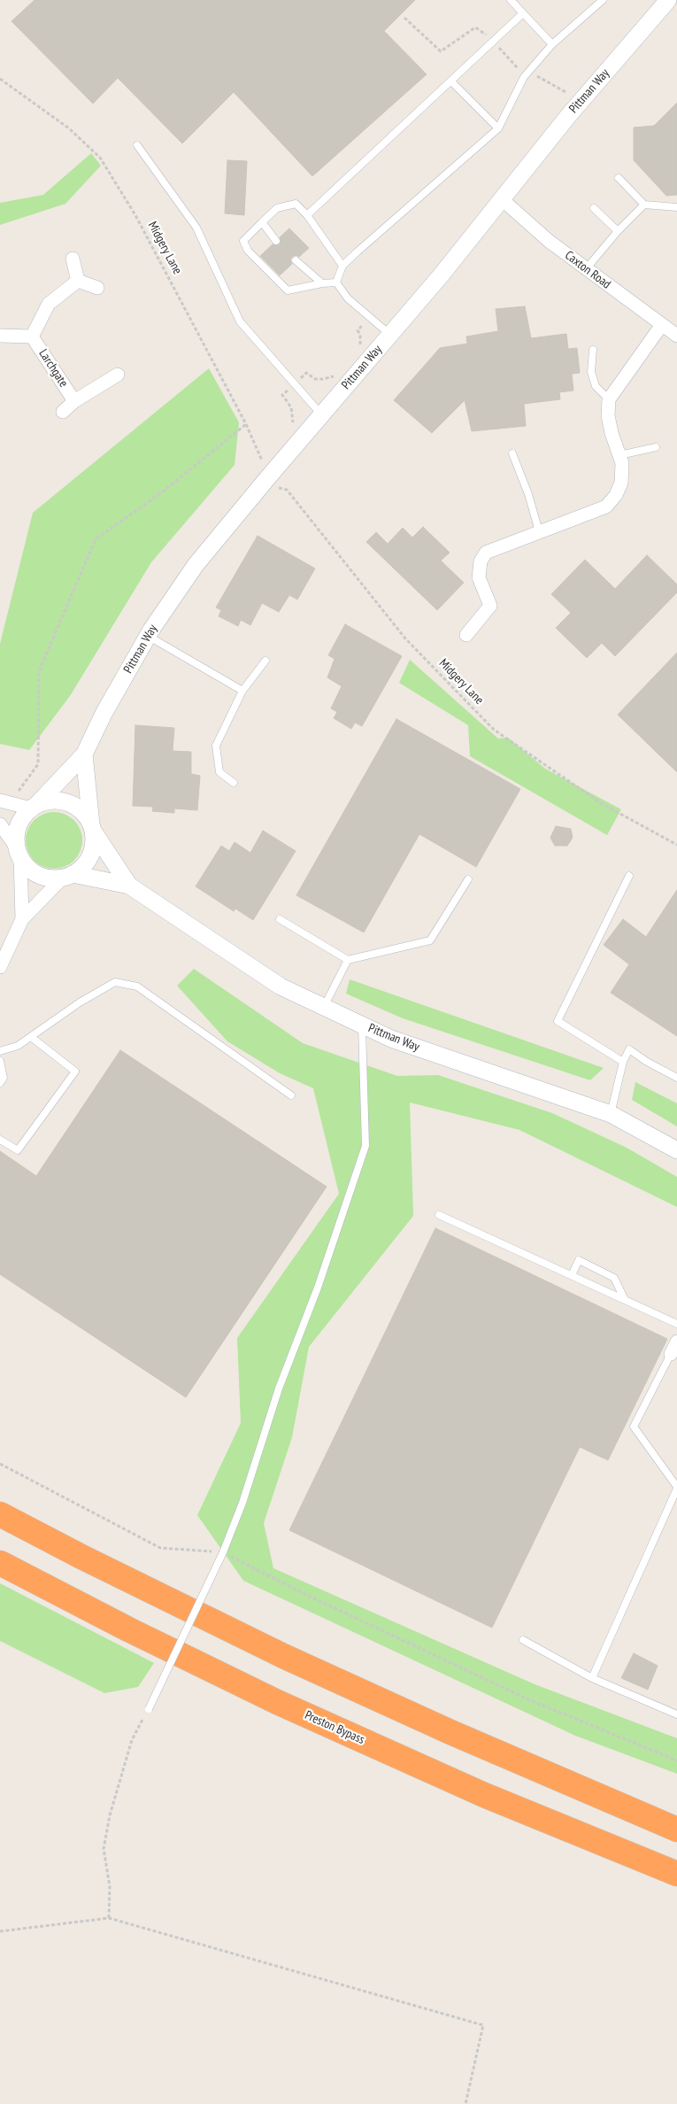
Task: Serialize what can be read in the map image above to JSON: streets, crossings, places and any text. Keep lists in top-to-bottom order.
{
  "streets": {
    "highway": ["Preston Bypass"],
    "street": ["Pittman Way", "Caxton Road", "Larchgate"],
    "path": ["Midgery Lane"]
  },
  "crossings": [
    ["Pittman Way", "Caxton Road"]
  ]
}
